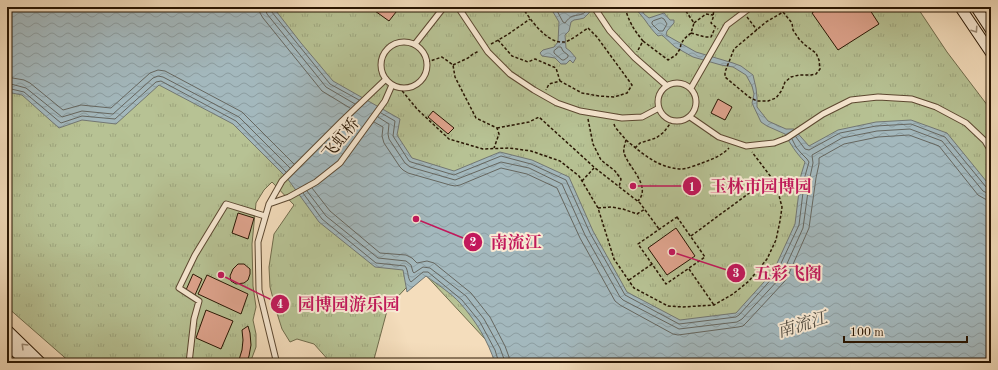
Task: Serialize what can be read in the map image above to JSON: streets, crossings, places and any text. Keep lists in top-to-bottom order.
{
  "streets": {
    "street": ["飞虹桥"]
  },
  "water": ["南流江"],
  "places": [
    "玉林市园博园",
    "南流江",
    "五彩飞阁",
    "园博园游乐园"
  ],
  "scale_bar": "100 m"
}
